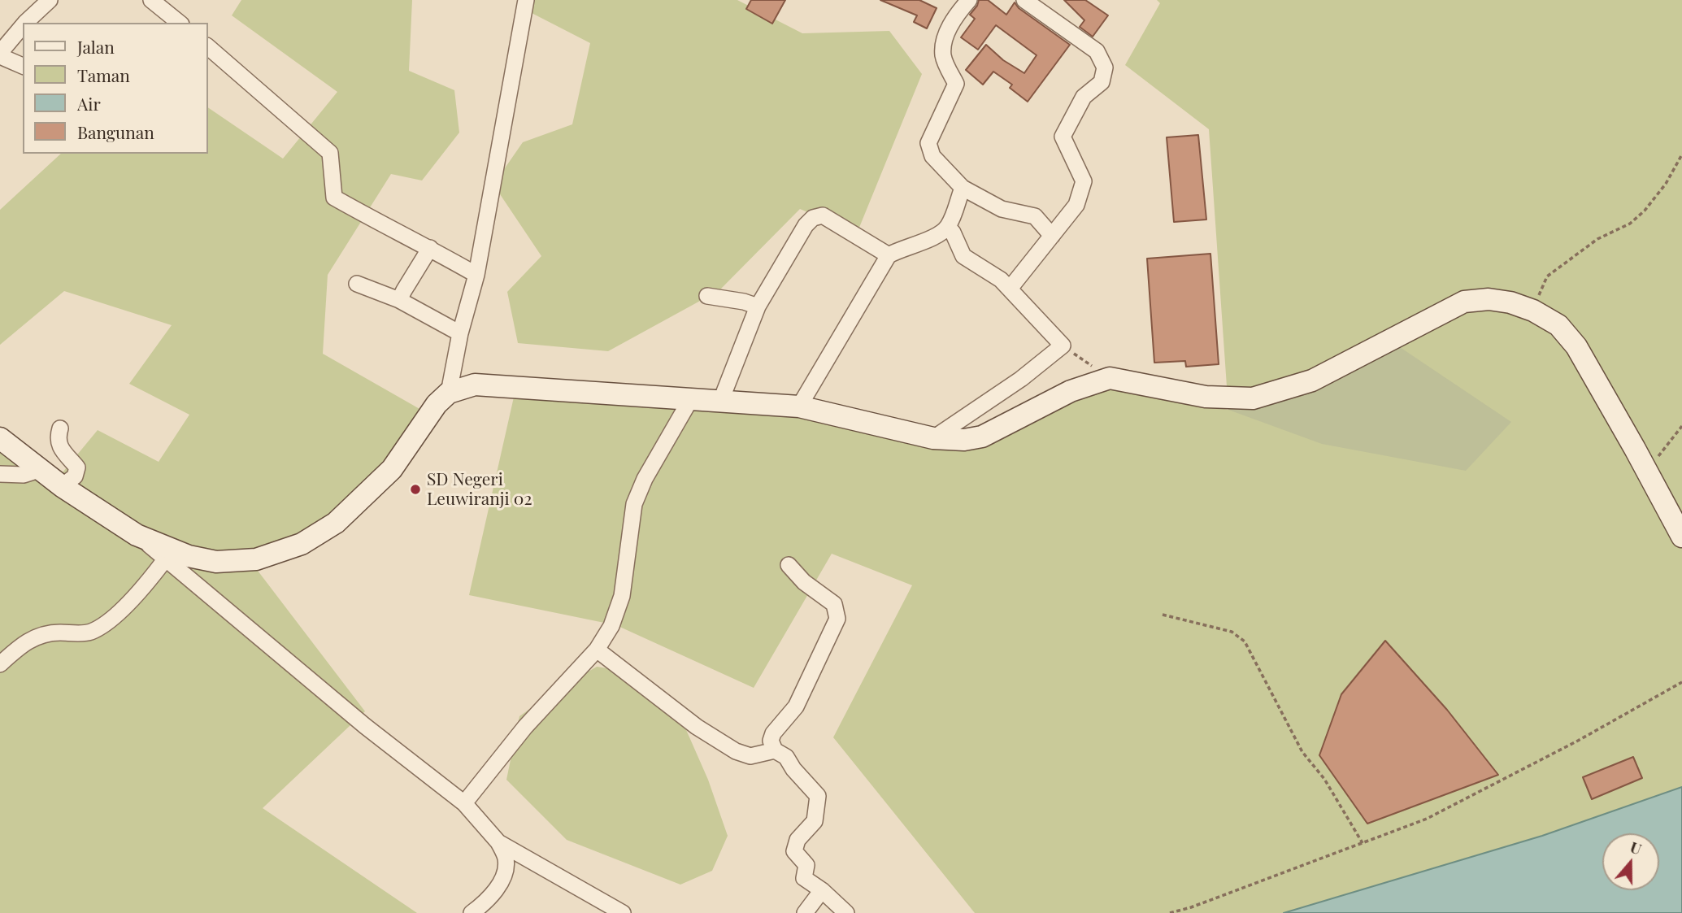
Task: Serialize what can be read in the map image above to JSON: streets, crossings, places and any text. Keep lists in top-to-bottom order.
{
  "places": ["SD Negeri Leuwiranji 02"],
  "legend": [
    "Jalan",
    "Taman",
    "Air",
    "Bangunan"
  ],
  "north": "top"
}
